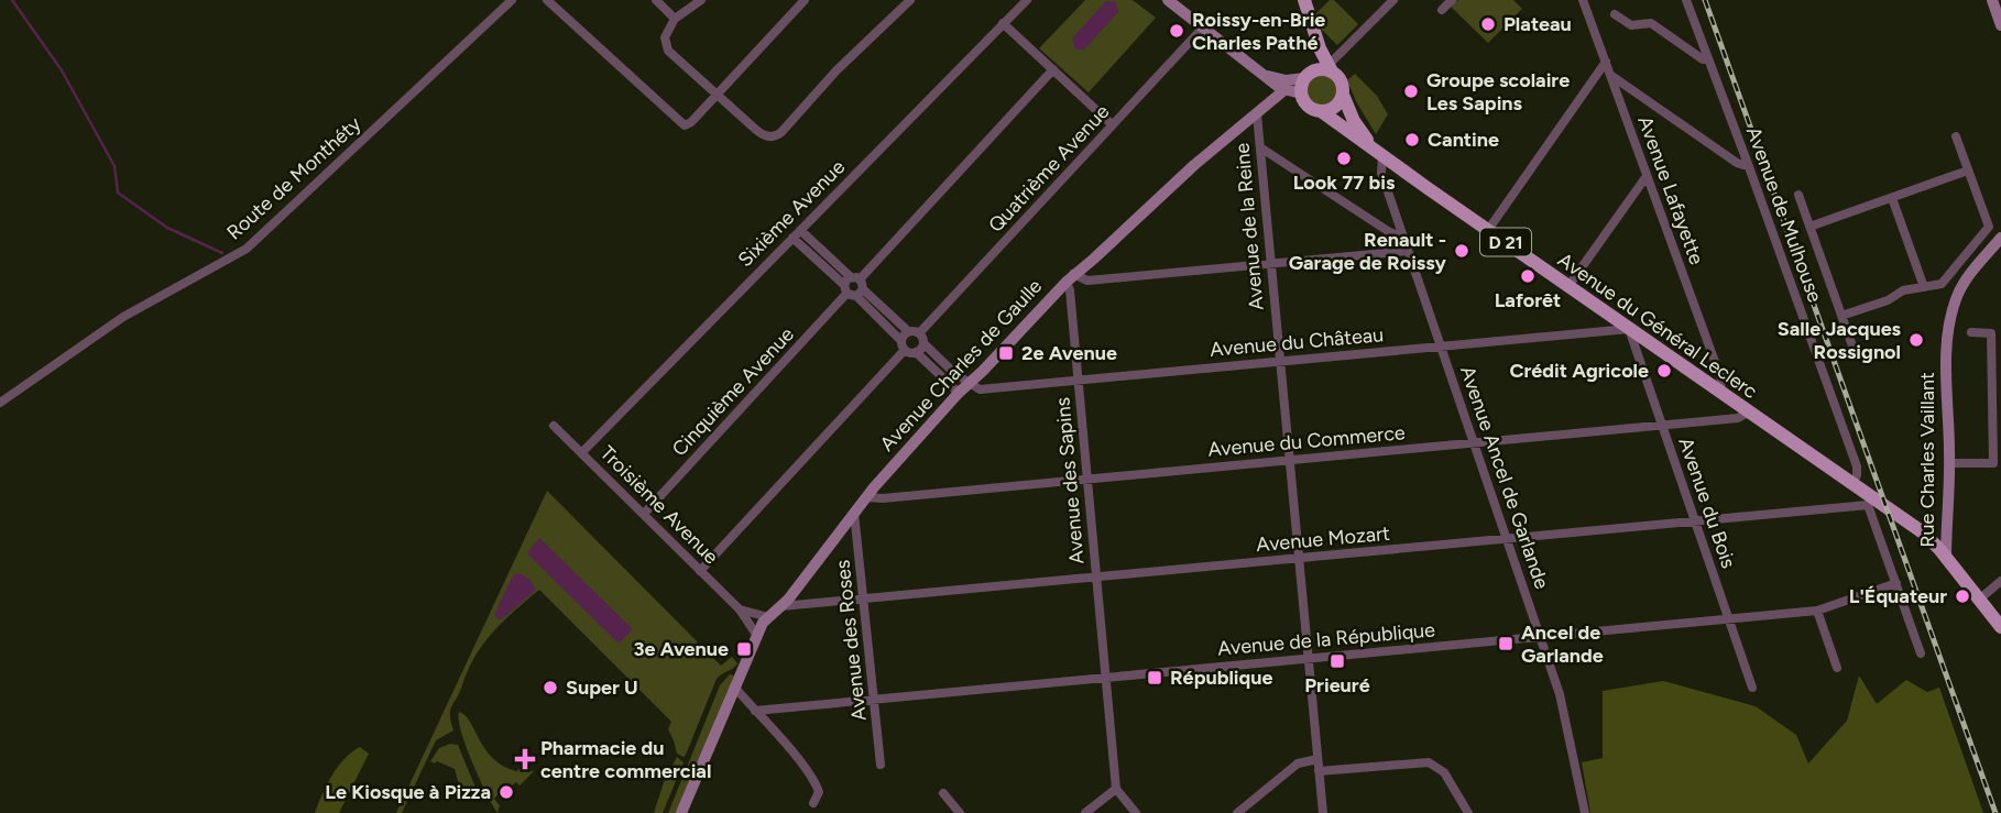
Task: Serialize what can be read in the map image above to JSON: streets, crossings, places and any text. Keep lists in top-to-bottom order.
{
  "streets": {
    "main road": [
      "D 21",
      "Avenue du Général Leclerc",
      "Avenue Charles de Gaulle",
      "Rue Charles Vaillant"
    ],
    "street": [
      "Quatrième Avenue",
      "Route de Monthéty",
      "Avenue Lafayette",
      "Sixième Avenue",
      "Avenue de Mulhouse",
      "Avenue de la Reine",
      "Avenue du Château",
      "Cinquième Avenue",
      "Avenue du Commerce",
      "Avenue Ancel de Garlande",
      "Avenue des Sapins",
      "Avenue du Bois",
      "Troisième Avenue",
      "Avenue Mozart",
      "Avenue de la République",
      "Avenue des Roses"
    ]
  },
  "crossings": [
    ["Avenue Lafayette", "Avenue du Général Leclerc"],
    ["Sixième Avenue", "Troisième Avenue"],
    ["Avenue de Mulhouse", "Avenue du Général Leclerc"],
    ["Avenue de la Reine", "Avenue du Château"],
    ["Avenue de la Reine", "Avenue Charles de Gaulle"],
    ["Avenue de la Reine", "Avenue du Commerce"],
    ["Avenue de la Reine", "Avenue Mozart"],
    ["Avenue de la Reine", "Avenue de la République"],
    ["D 21", "Avenue du Général Leclerc"],
    ["D 21", "Rue Charles Vaillant"],
    ["D 21", "Avenue Mozart"],
    ["Avenue du Général Leclerc", "Avenue du Château"],
    ["Avenue du Général Leclerc", "Avenue du Commerce"],
    ["Avenue du Général Leclerc", "Avenue Ancel de Garlande"],
    ["Avenue du Général Leclerc", "Avenue du Bois"],
    ["Avenue du Général Leclerc", "Avenue Mozart"],
    ["Avenue du Château", "Avenue Charles de Gaulle"],
    ["Avenue du Château", "Avenue Ancel de Garlande"],
    ["Avenue du Château", "Avenue des Sapins"],
    ["Avenue du Château", "Avenue du Bois"],
    ["Avenue Charles de Gaulle", "Avenue du Commerce"],
    ["Avenue Charles de Gaulle", "Avenue des Sapins"],
    ["Avenue Charles de Gaulle", "Troisième Avenue"],
    ["Avenue Charles de Gaulle", "Avenue Mozart"],
    ["Avenue Charles de Gaulle", "Avenue des Roses"],
    ["Cinquième Avenue", "Troisième Avenue"],
    ["Avenue du Commerce", "Avenue Ancel de Garlande"],
    ["Avenue du Commerce", "Avenue des Sapins"],
    ["Avenue du Commerce", "Avenue du Bois"],
    ["Avenue Ancel de Garlande", "Avenue Mozart"],
    ["Avenue Ancel de Garlande", "Avenue de la République"],
    ["Avenue des Sapins", "Avenue Mozart"],
    ["Avenue des Sapins", "Avenue de la République"],
    ["Avenue du Bois", "Avenue Mozart"],
    ["Avenue du Bois", "Avenue de la République"],
    ["Avenue Mozart", "Avenue des Roses"],
    ["Avenue de la République", "Avenue des Roses"]
  ],
  "places": {
    "other": [
      "Plateau",
      "Roissy-en-Brie Charles Pathé",
      "Groupe scolaire Les Sapins",
      "Cantine",
      "Look 77 bis",
      "Renault - Garage de Roissy",
      "Laforêt",
      "Salle Jacques Rossignol",
      "Crédit Agricole",
      "L'Équateur",
      "Super U",
      "Le Kiosque à Pizza"
    ],
    "transit": [
      "2e Avenue",
      "Ancel de Garlande",
      "3e Avenue",
      "Prieuré",
      "République"
    ],
    "health": ["Pharmacie du centre commercial"]
  }
}
